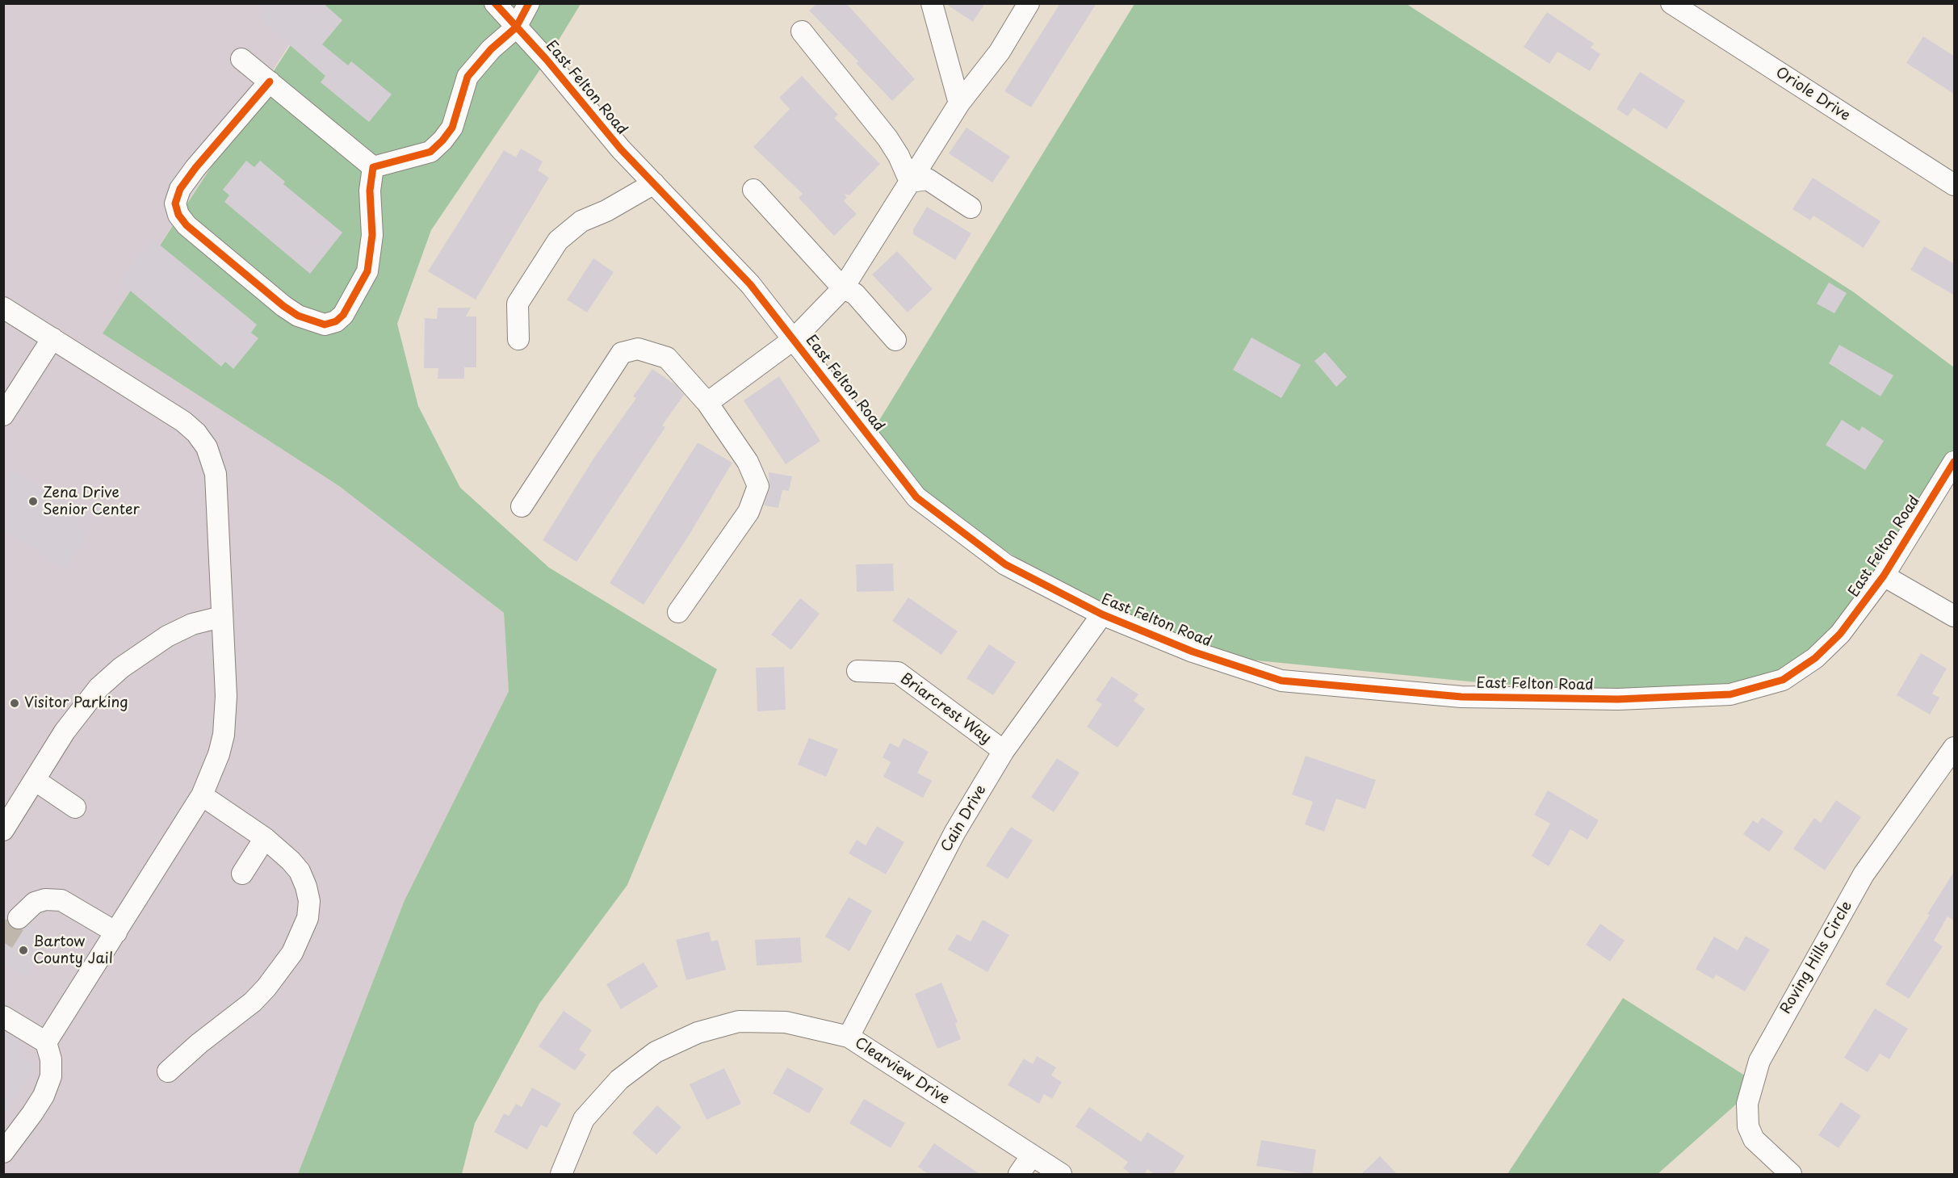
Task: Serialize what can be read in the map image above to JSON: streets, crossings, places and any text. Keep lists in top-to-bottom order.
{
  "streets": {
    "street": [
      "East Felton Road",
      "Oriole Drive",
      "Briarcrest Way",
      "Cain Drive",
      "Roving Hills Circle",
      "Clearview Drive"
    ]
  },
  "crossings": [
    ["East Felton Road", "Cain Drive"],
    ["Briarcrest Way", "Cain Drive"],
    ["Cain Drive", "Clearview Drive"]
  ],
  "places": ["Zena Drive Senior Center", "Visitor Parking", "Bartow County Jail"]
}
